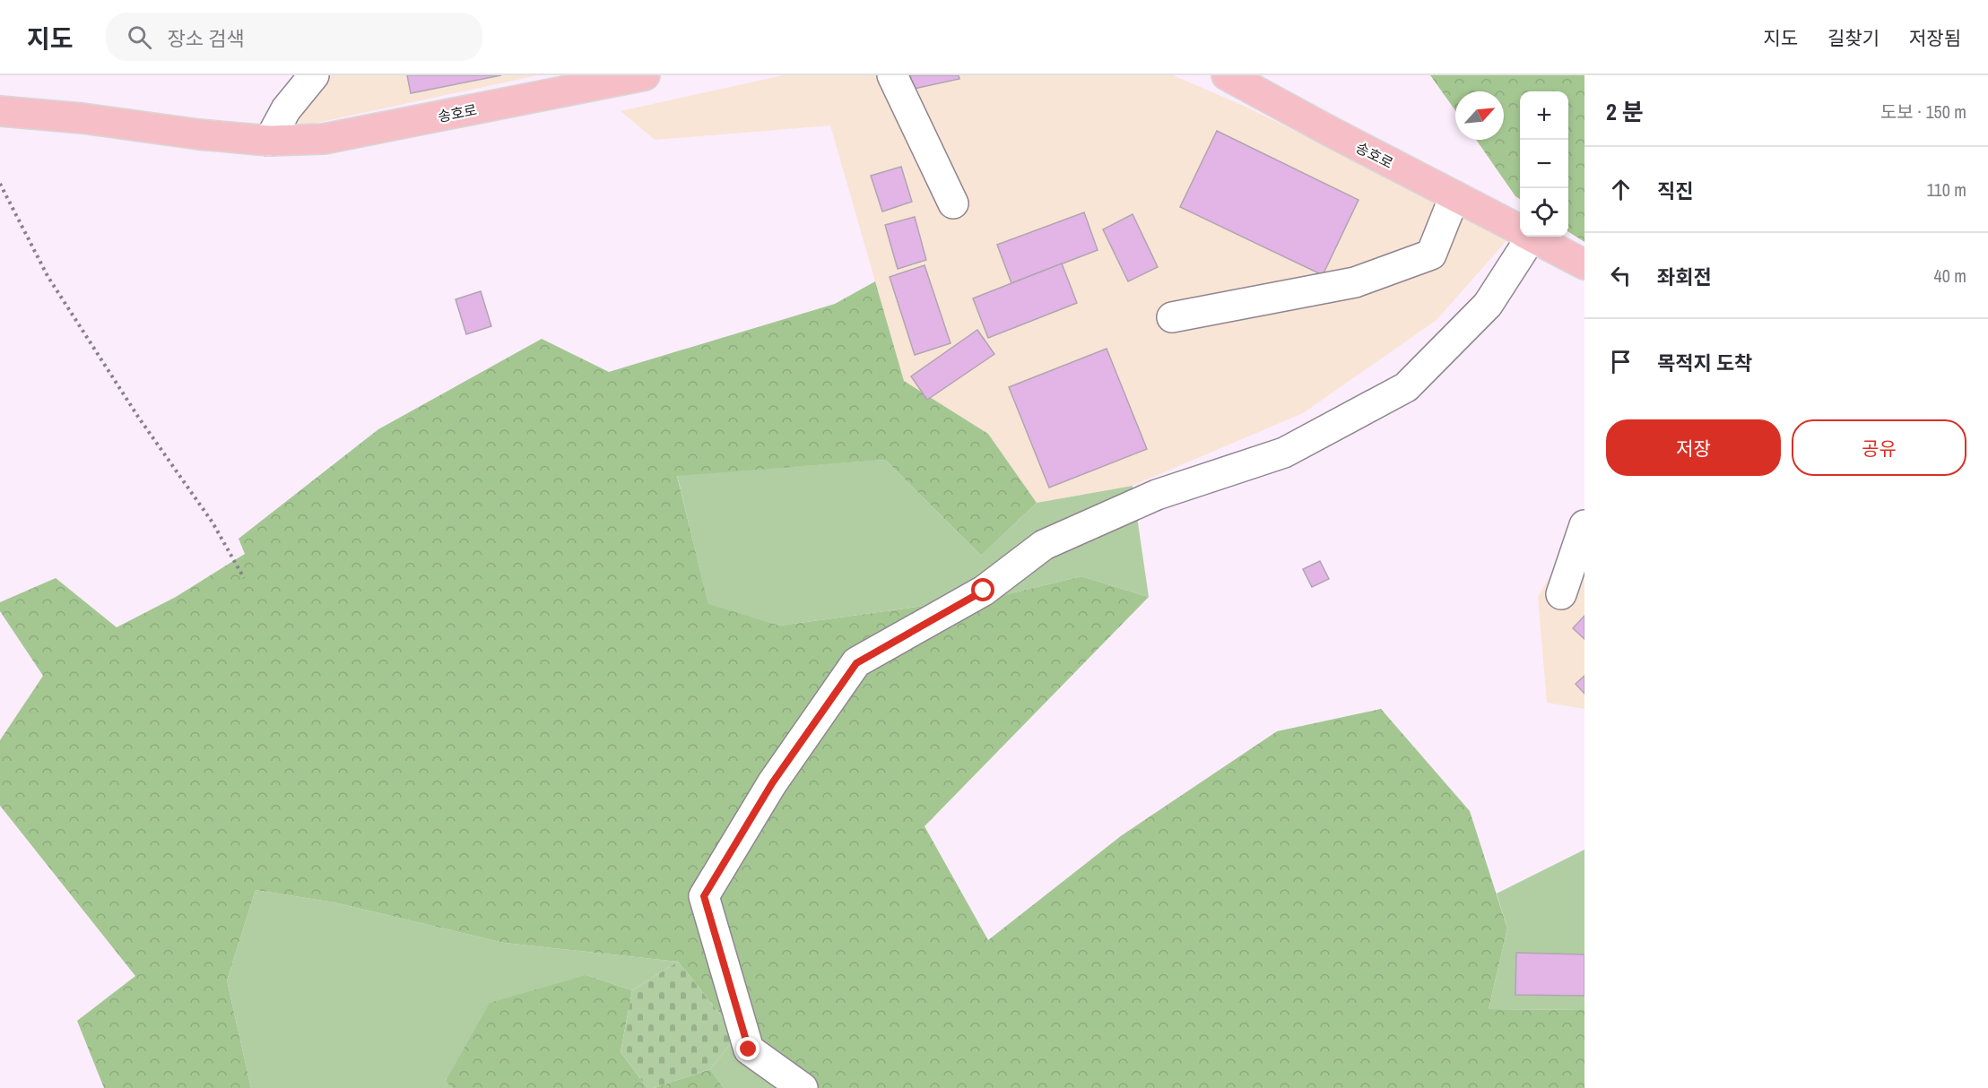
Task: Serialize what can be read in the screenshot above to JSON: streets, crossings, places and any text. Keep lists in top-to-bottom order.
{
  "streets": {
    "main road": ["송호로"]
  },
  "north": "top right",
  "page": {
    "header": "지도",
    "search": "장소 검색",
    "nav": ["지도", "길찾기", "저장됨"],
    "heading": ["2 분", "도보 · 150 m"],
    "map_buttons": ["+", "−"],
    "list": [
      ["직진", "110 m"],
      ["좌회전", "40 m"],
      "목적지 도착"
    ],
    "buttons": ["저장", "공유"]
  }
}
